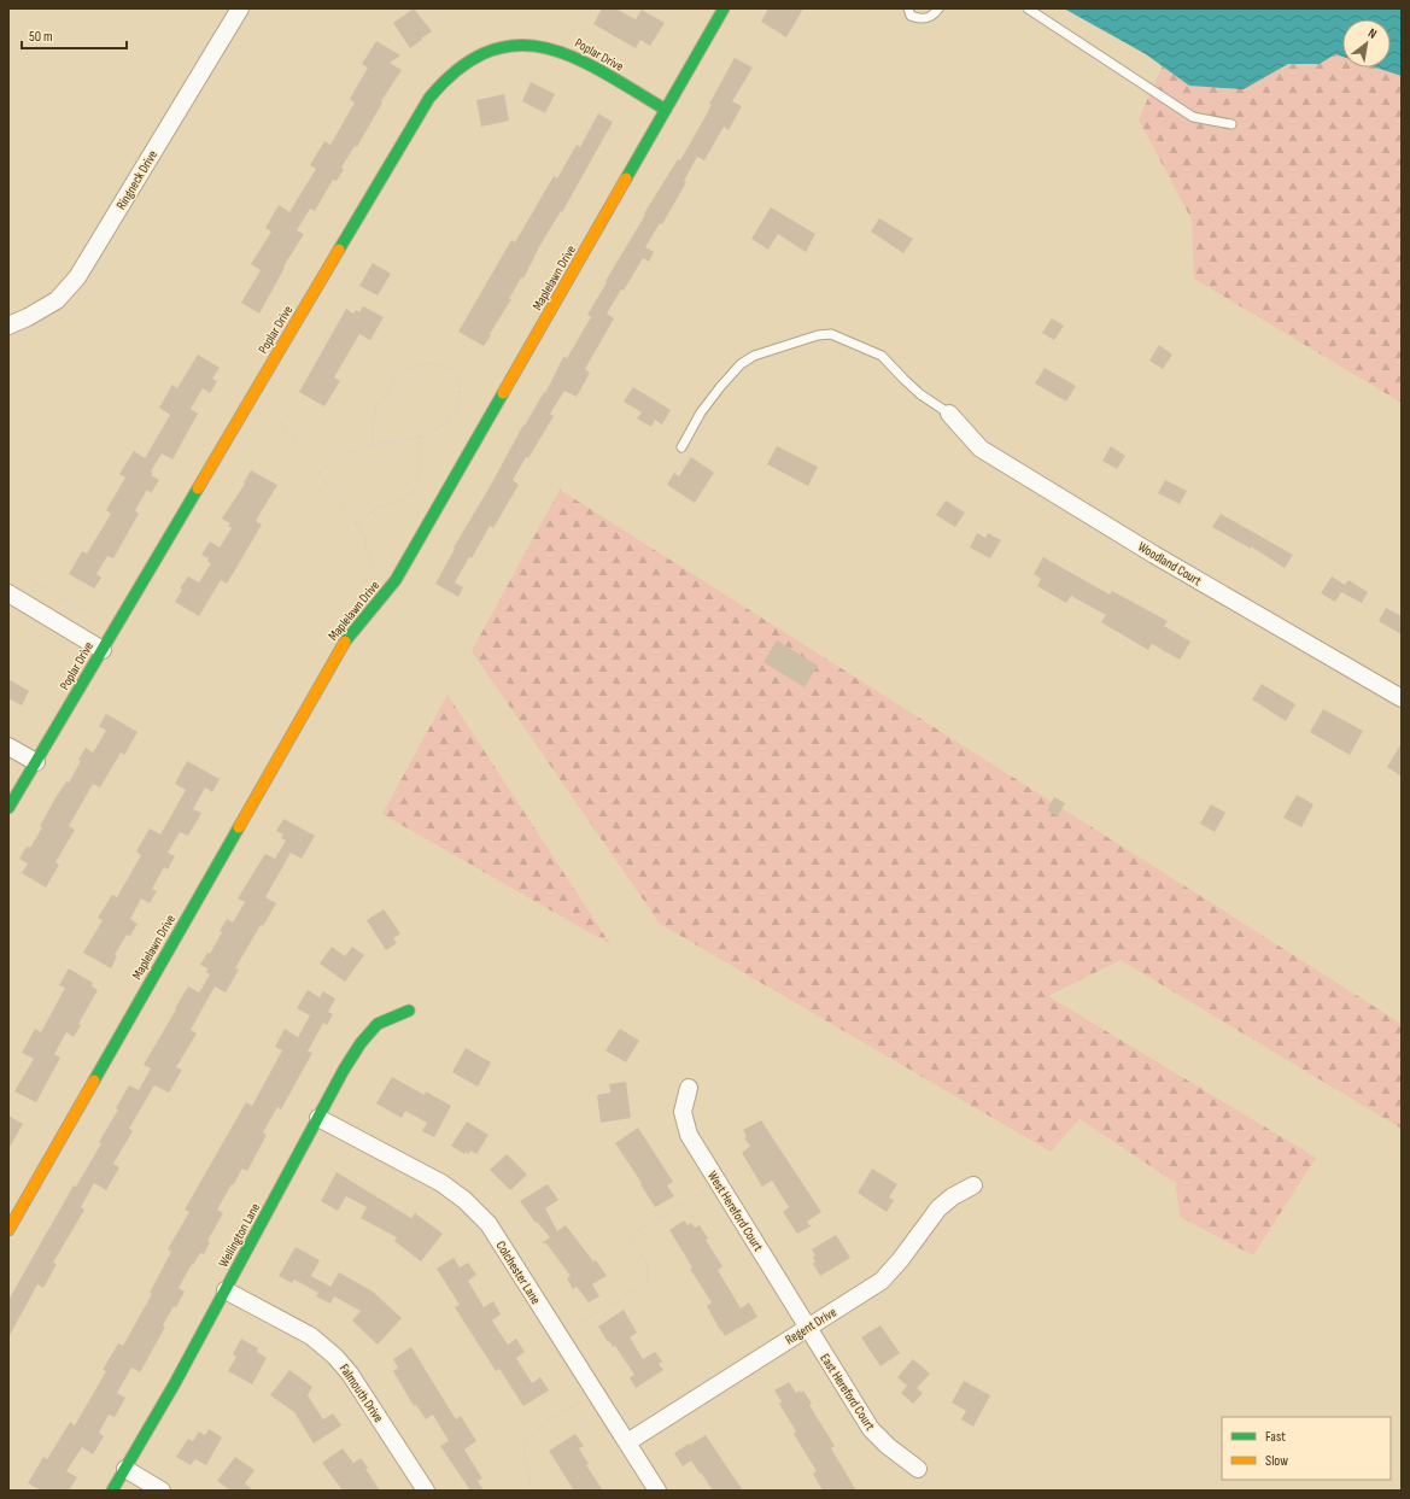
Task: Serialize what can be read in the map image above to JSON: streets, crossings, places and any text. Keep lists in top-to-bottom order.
{
  "streets": {
    "street": [
      "Poplar Drive",
      "Ringneck Drive",
      "Maplelawn Drive",
      "Woodland Court",
      "West Hereford Court",
      "Wellington Lane",
      "Colchester Lane",
      "Regent Drive",
      "East Hereford Court",
      "Falmouth Drive"
    ]
  },
  "crossings": [
    ["Poplar Drive", "Maplelawn Drive"],
    ["West Hereford Court", "Regent Drive"],
    ["West Hereford Court", "East Hereford Court"],
    ["Wellington Lane", "Colchester Lane"],
    ["Wellington Lane", "Falmouth Drive"],
    ["Colchester Lane", "Regent Drive"],
    ["Regent Drive", "East Hereford Court"]
  ],
  "legend": ["Fast", "Slow"],
  "scale_bar": "50 m",
  "north": "top right"
}
